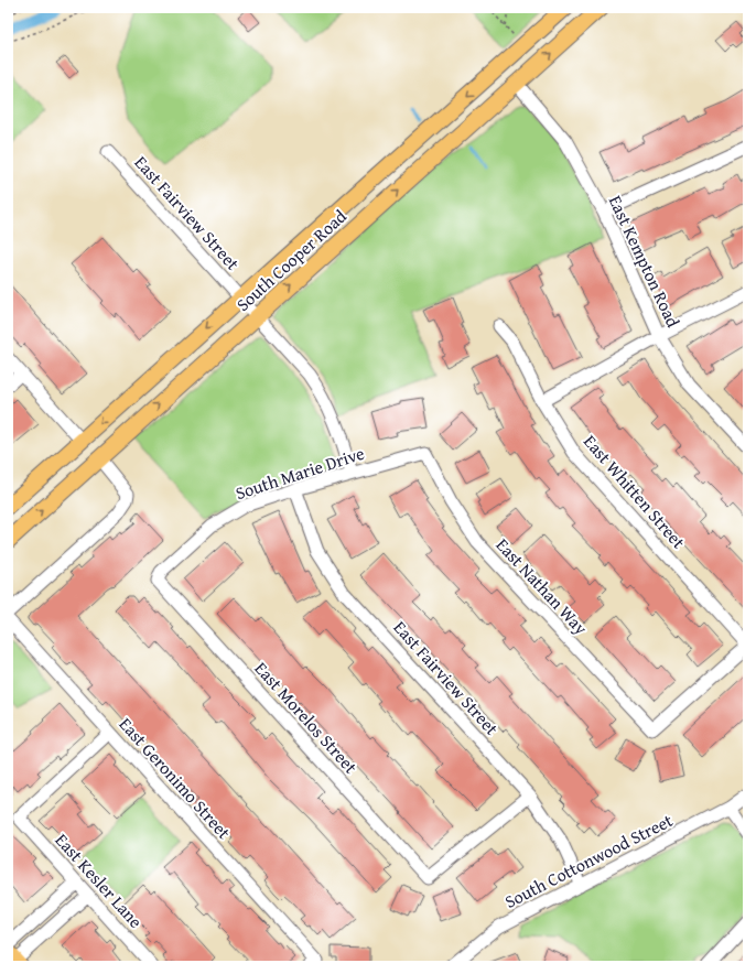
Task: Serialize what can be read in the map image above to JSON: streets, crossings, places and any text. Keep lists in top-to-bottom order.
{
  "streets": {
    "main road": ["South Cooper Road"],
    "street": [
      "East Fairview Street",
      "East Kempton Road",
      "South Marie Drive",
      "East Whitten Street",
      "East Nathan Way",
      "East Morelos Street",
      "East Geronimo Street",
      "South Cottonwood Street",
      "East Kesler Lane"
    ]
  },
  "crossings": [
    ["East Fairview Street", "South Cooper Road"],
    ["East Fairview Street", "South Marie Drive"],
    ["East Fairview Street", "East Morelos Street"],
    ["East Fairview Street", "South Cottonwood Street"],
    ["South Cooper Road", "East Kempton Road"],
    ["South Marie Drive", "East Nathan Way"],
    ["South Marie Drive", "East Morelos Street"],
    ["East Whitten Street", "East Nathan Way"],
    ["East Geronimo Street", "East Kesler Lane"]
  ]
}
